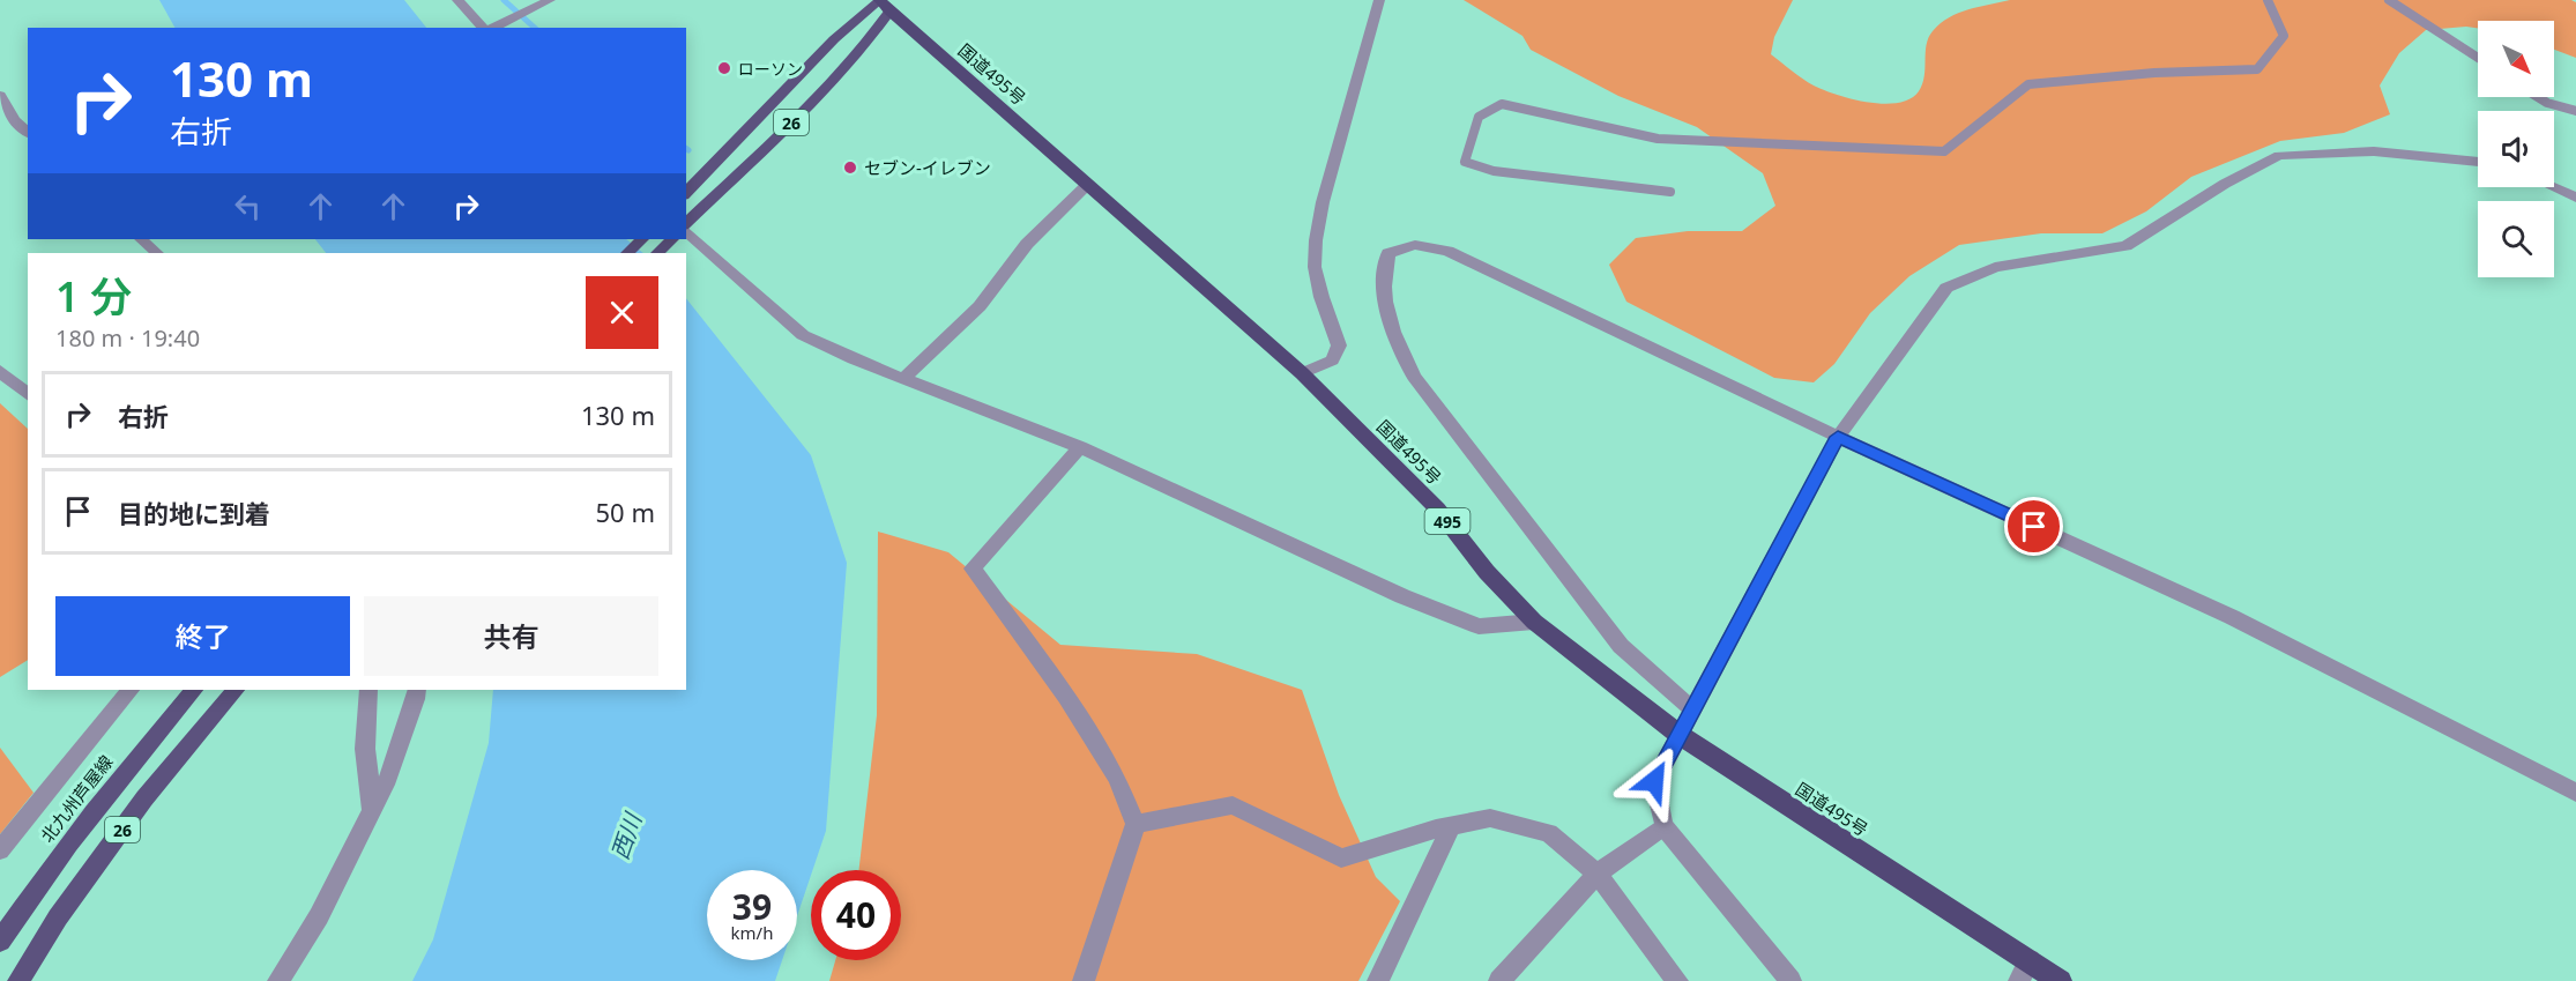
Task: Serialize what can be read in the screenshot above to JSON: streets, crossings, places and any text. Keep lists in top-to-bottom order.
{
  "streets": {
    "highway": ["国道495号", "495"],
    "main road": ["26", "北九州芦屋線"]
  },
  "crossings": [
    ["国道495号", "26"]
  ],
  "water": ["西川"],
  "places": ["ローソン", "セブン-イレブン"],
  "north": "bottom right",
  "page": {
    "turn": ["130 m", "右折"],
    "heading": ["1 分", "180 m · 19:40"],
    "list": [
      {
        "name": "右折",
        "value": "130 m"
      },
      {
        "name": "目的地に到着",
        "value": "50 m"
      }
    ],
    "buttons": ["終了", "共有"],
    "speed": "39 km/h",
    "limit": "40"
  }
}
